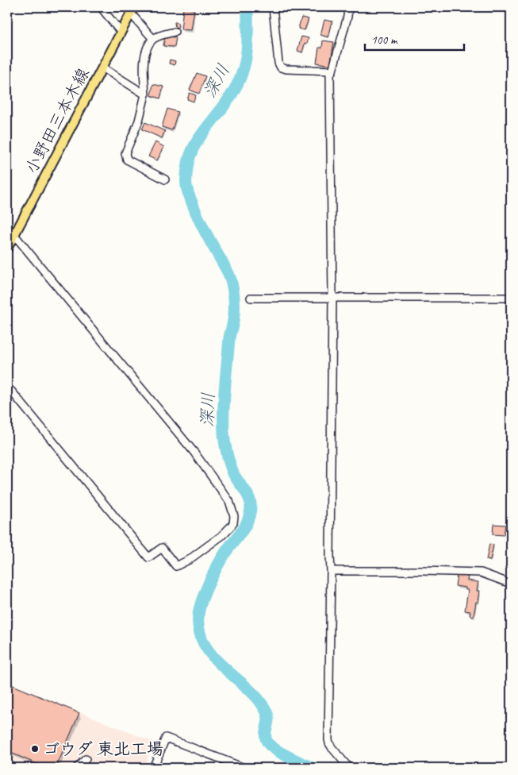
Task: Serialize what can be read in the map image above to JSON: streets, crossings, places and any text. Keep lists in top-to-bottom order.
{
  "streets": {
    "main road": ["小野田三本木線"]
  },
  "water": ["深川"],
  "places": ["ゴウダ 東北工場"],
  "scale_bar": "100 m"
}
